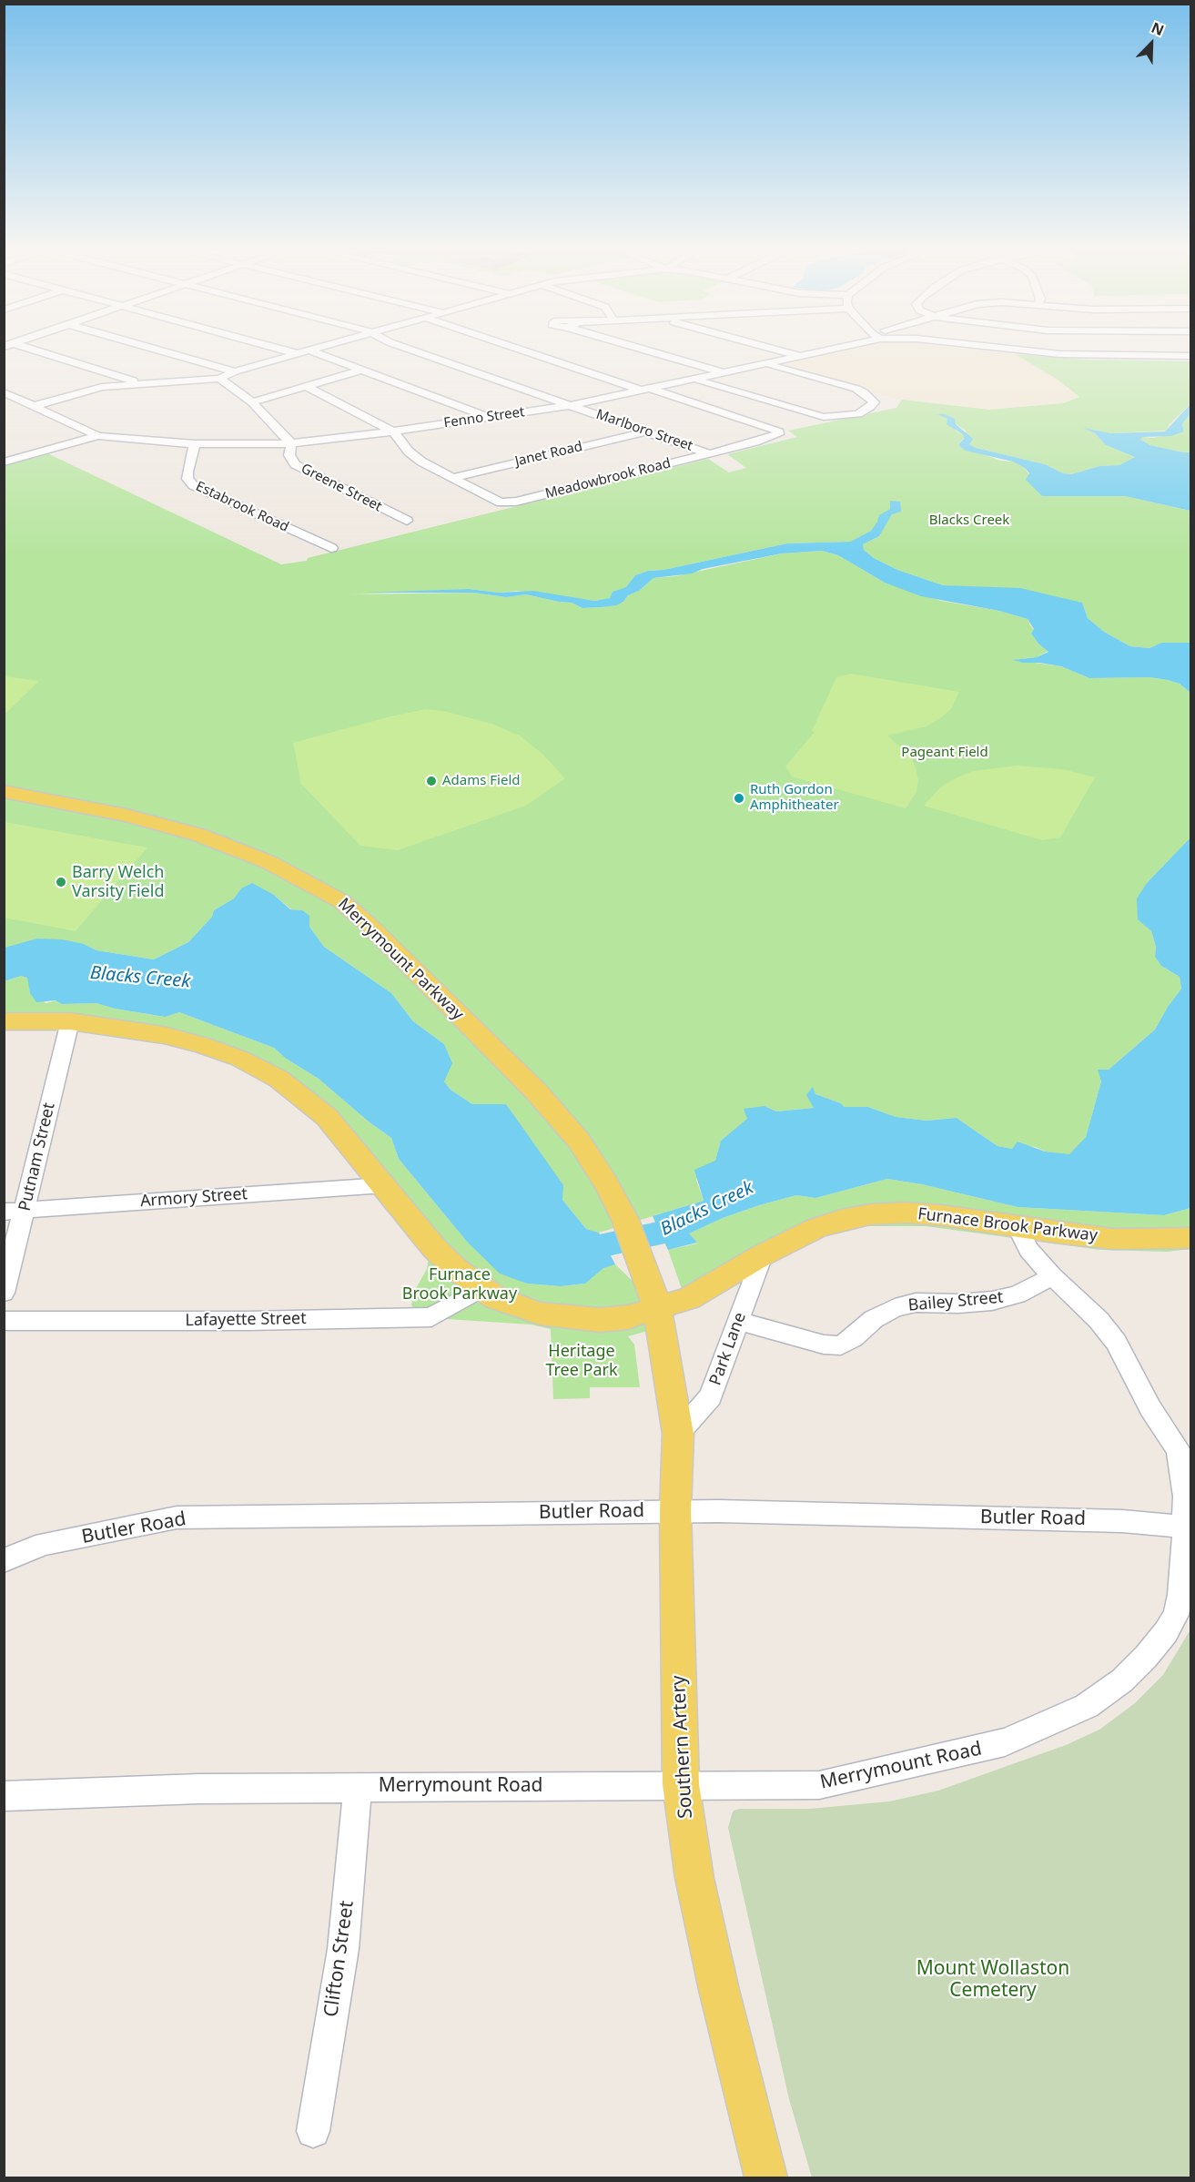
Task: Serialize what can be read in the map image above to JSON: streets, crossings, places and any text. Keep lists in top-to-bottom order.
{
  "streets": {
    "main road": ["Merrymount Parkway", "Furnace Brook Parkway", "Southern Artery"],
    "street": [
      "Fenno Street",
      "Marlboro Street",
      "Janet Road",
      "Meadowbrook Road",
      "Greene Street",
      "Estabrook Road",
      "Putnam Street",
      "Armory Street",
      "Bailey Street",
      "Lafayette Street",
      "Park Lane",
      "Butler Road",
      "Merrymount Road",
      "Clifton Street"
    ]
  },
  "crossings": [
    ["Fenno Street", "Marlboro Street"],
    ["Fenno Street", "Meadowbrook Road"],
    ["Fenno Street", "Greene Street"],
    ["Fenno Street", "Estabrook Road"],
    ["Marlboro Street", "Janet Road"],
    ["Marlboro Street", "Meadowbrook Road"],
    ["Janet Road", "Meadowbrook Road"],
    ["Merrymount Parkway", "Furnace Brook Parkway"],
    ["Merrymount Parkway", "Southern Artery"],
    ["Putnam Street", "Armory Street"],
    ["Putnam Street", "Furnace Brook Parkway"],
    ["Armory Street", "Furnace Brook Parkway"],
    ["Furnace Brook Parkway", "Lafayette Street"],
    ["Furnace Brook Parkway", "Park Lane"],
    ["Furnace Brook Parkway", "Southern Artery"],
    ["Furnace Brook Parkway", "Merrymount Road"],
    ["Bailey Street", "Park Lane"],
    ["Bailey Street", "Merrymount Road"],
    ["Park Lane", "Southern Artery"],
    ["Butler Road", "Southern Artery"],
    ["Butler Road", "Merrymount Road"],
    ["Southern Artery", "Merrymount Road"],
    ["Merrymount Road", "Clifton Street"]
  ],
  "water": ["Blacks Creek"],
  "parks": [
    "Blacks Creek",
    "Pageant Field",
    "Furnace Brook Parkway",
    "Heritage Tree Park",
    "Mount Wollaston Cemetery"
  ],
  "places": ["Adams Field", "Ruth Gordon Amphitheater", "Barry Welch Varsity Field"],
  "north": "top right"
}
